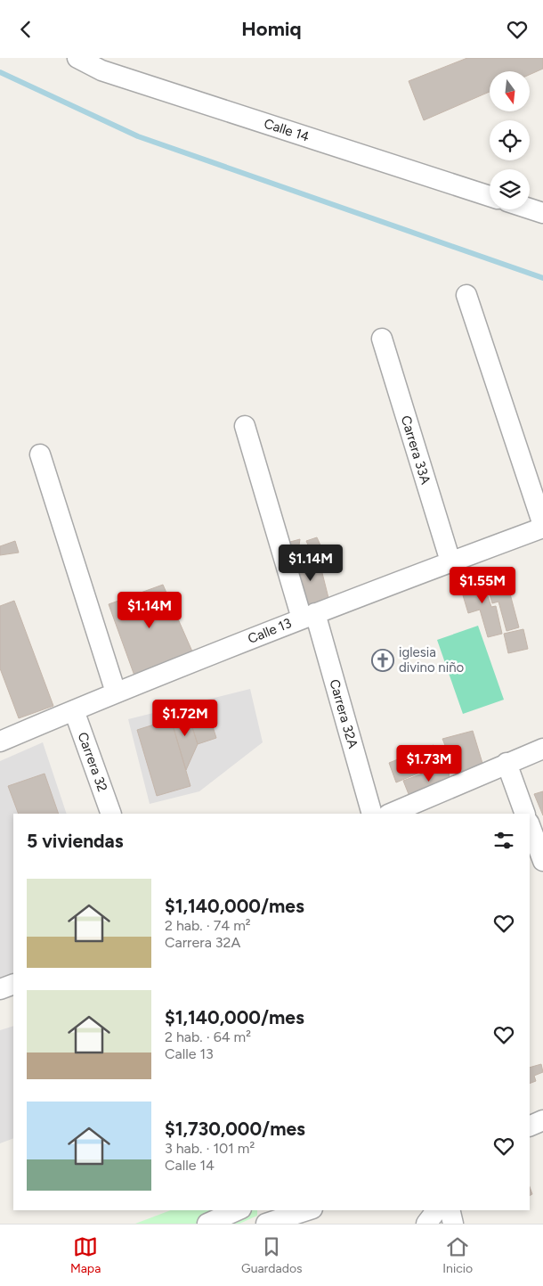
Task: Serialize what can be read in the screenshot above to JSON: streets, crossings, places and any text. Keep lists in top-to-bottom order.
{
  "streets": {
    "street": [
      "Calle 14",
      "Carrera 33A",
      "Calle 13",
      "Carrera 32A",
      "Carrera 32"
    ]
  },
  "crossings": [
    ["Carrera 33A", "Calle 13"],
    ["Calle 13", "Carrera 32A"],
    ["Calle 13", "Carrera 32"]
  ],
  "places": {
    "church": ["iglesia divino niño"]
  },
  "north": "bottom",
  "page": {
    "header": "Homiq",
    "price": [
      "$1.14M",
      "$1.55M",
      "$1.14M",
      "$1.72M",
      "$1.73M"
    ],
    "heading": "5 viviendas",
    "list": [
      {
        "name": "$1,140,000/mes",
        "note": "2 hab. · 74 m² · Carrera 32A"
      },
      {
        "name": "$1,140,000/mes",
        "note": "2 hab. · 64 m² · Calle 13"
      },
      {
        "name": "$1,730,000/mes",
        "note": "3 hab. · 101 m² · Calle 14"
      }
    ],
    "tabs": ["Mapa", "Guardados", "Inicio"]
  }
}
